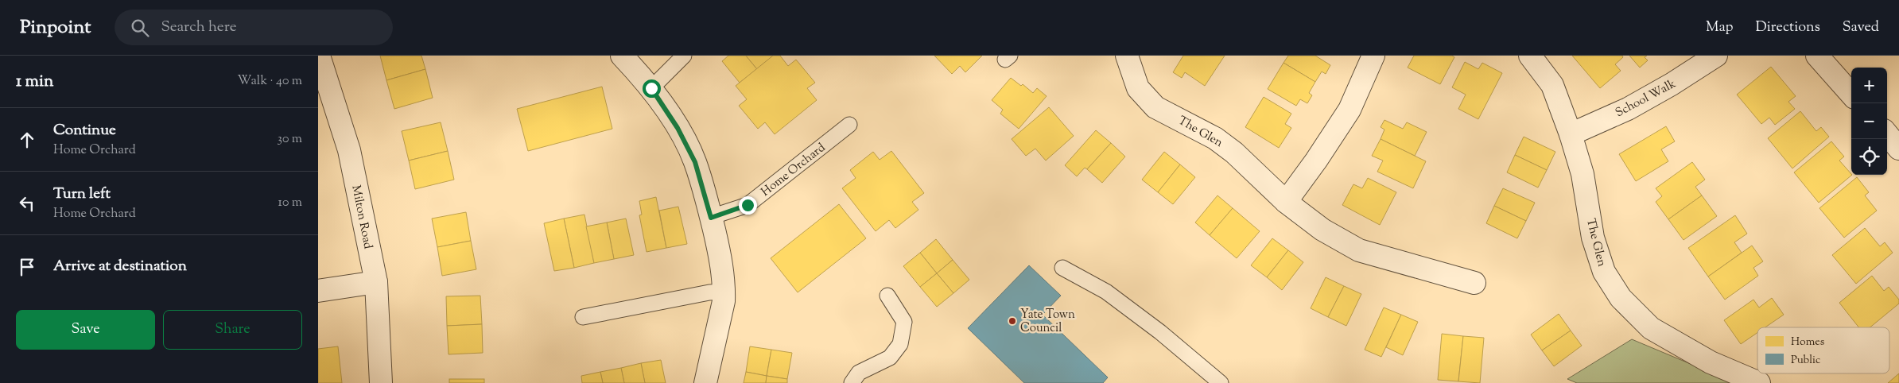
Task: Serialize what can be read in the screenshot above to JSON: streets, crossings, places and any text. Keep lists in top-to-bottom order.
{
  "streets": {
    "street": ["School Walk", "The Glen", "Milton Road"],
    "lane": ["Home Orchard"]
  },
  "crossings": [
    ["School Walk", "The Glen"]
  ],
  "places": ["Yate Town Council"],
  "legend": ["Homes", "Public"],
  "page": {
    "header": "Pinpoint",
    "search": "Search here",
    "nav": ["Map", "Directions", "Saved"],
    "heading": ["1 min", "Walk · 40 m"],
    "map_buttons": ["+", "−"],
    "list": [
      ["Continue", "Home Orchard", "30 m"],
      ["Turn left", "Home Orchard", "10 m"],
      "Arrive at destination"
    ],
    "buttons": ["Save", "Share"]
  }
}
